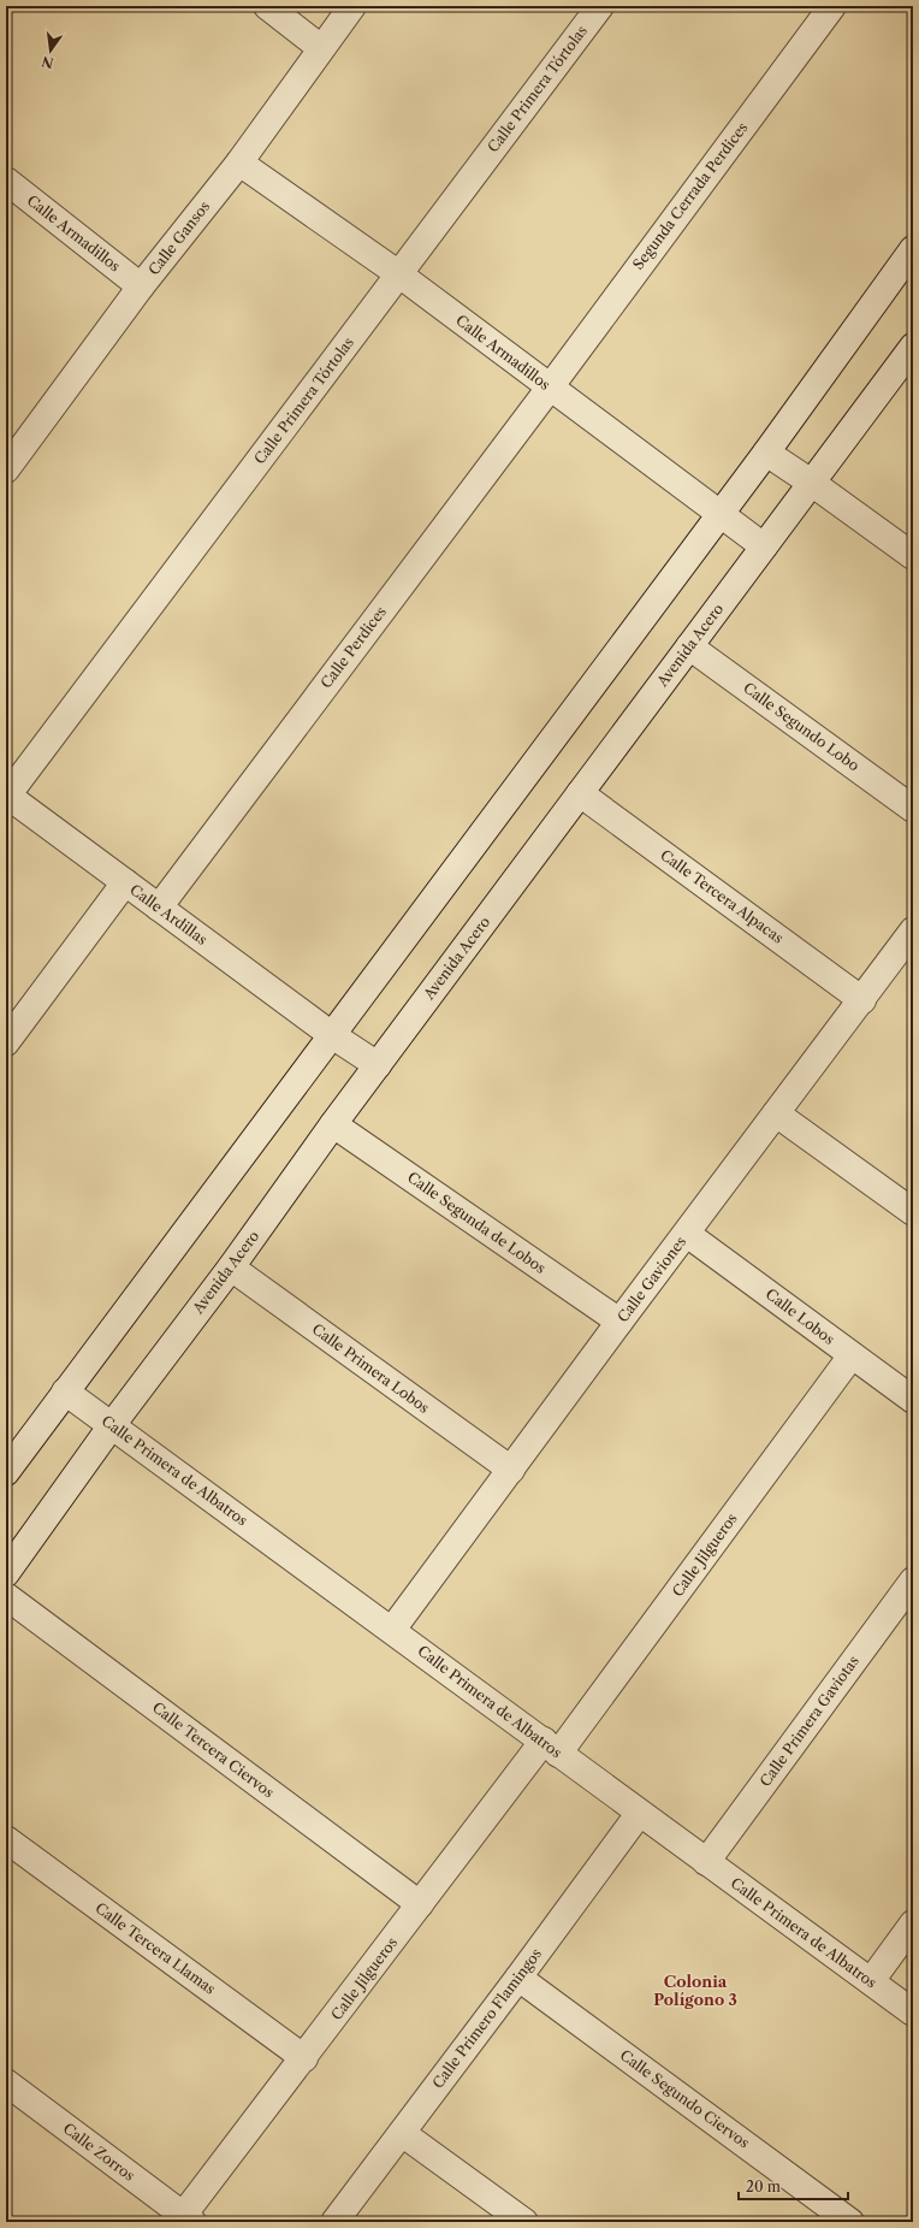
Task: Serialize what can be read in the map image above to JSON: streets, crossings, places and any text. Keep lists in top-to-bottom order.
{
  "streets": {
    "street": [
      "Calle Primera Tórtolas",
      "Segunda Cerrada Perdices",
      "Calle Armadillos",
      "Calle Gansos",
      "Avenida Acero",
      "Calle Perdices",
      "Calle Segundo Lobo",
      "Calle Tercera Alpacas",
      "Calle Ardillas",
      "Calle Segunda de Lobos",
      "Calle Gaviones",
      "Calle Lobos",
      "Calle Primera Lobos",
      "Calle Primera de Albatros",
      "Calle Jilgueros",
      "Calle Primera Gaviotas",
      "Calle Tercera Ciervos",
      "Calle Tercera Llamas",
      "Calle Primero Flamingos",
      "Calle Segundo Ciervos",
      "Calle Zorros"
    ]
  },
  "crossings": [
    ["Calle Primera Tórtolas", "Calle Armadillos"],
    ["Calle Primera Tórtolas", "Calle Ardillas"],
    ["Segunda Cerrada Perdices", "Calle Armadillos"],
    ["Segunda Cerrada Perdices", "Calle Perdices"],
    ["Calle Armadillos", "Calle Gansos"],
    ["Calle Armadillos", "Avenida Acero"],
    ["Calle Armadillos", "Calle Perdices"],
    ["Avenida Acero", "Calle Segundo Lobo"],
    ["Avenida Acero", "Calle Tercera Alpacas"],
    ["Avenida Acero", "Calle Ardillas"],
    ["Avenida Acero", "Calle Segunda de Lobos"],
    ["Avenida Acero", "Calle Primera Lobos"],
    ["Avenida Acero", "Calle Primera de Albatros"],
    ["Calle Perdices", "Calle Ardillas"],
    ["Calle Tercera Alpacas", "Calle Gaviones"],
    ["Calle Segunda de Lobos", "Calle Gaviones"],
    ["Calle Gaviones", "Calle Lobos"],
    ["Calle Gaviones", "Calle Primera Lobos"],
    ["Calle Gaviones", "Calle Primera de Albatros"],
    ["Calle Lobos", "Calle Jilgueros"],
    ["Calle Primera de Albatros", "Calle Jilgueros"],
    ["Calle Primera de Albatros", "Calle Primera Gaviotas"],
    ["Calle Primera de Albatros", "Calle Primero Flamingos"],
    ["Calle Jilgueros", "Calle Tercera Ciervos"],
    ["Calle Jilgueros", "Calle Tercera Llamas"],
    ["Calle Jilgueros", "Calle Zorros"],
    ["Calle Primero Flamingos", "Calle Segundo Ciervos"]
  ],
  "districts": ["Colonia Polígono 3"],
  "scale_bar": "20 m",
  "north": "bottom"
}
